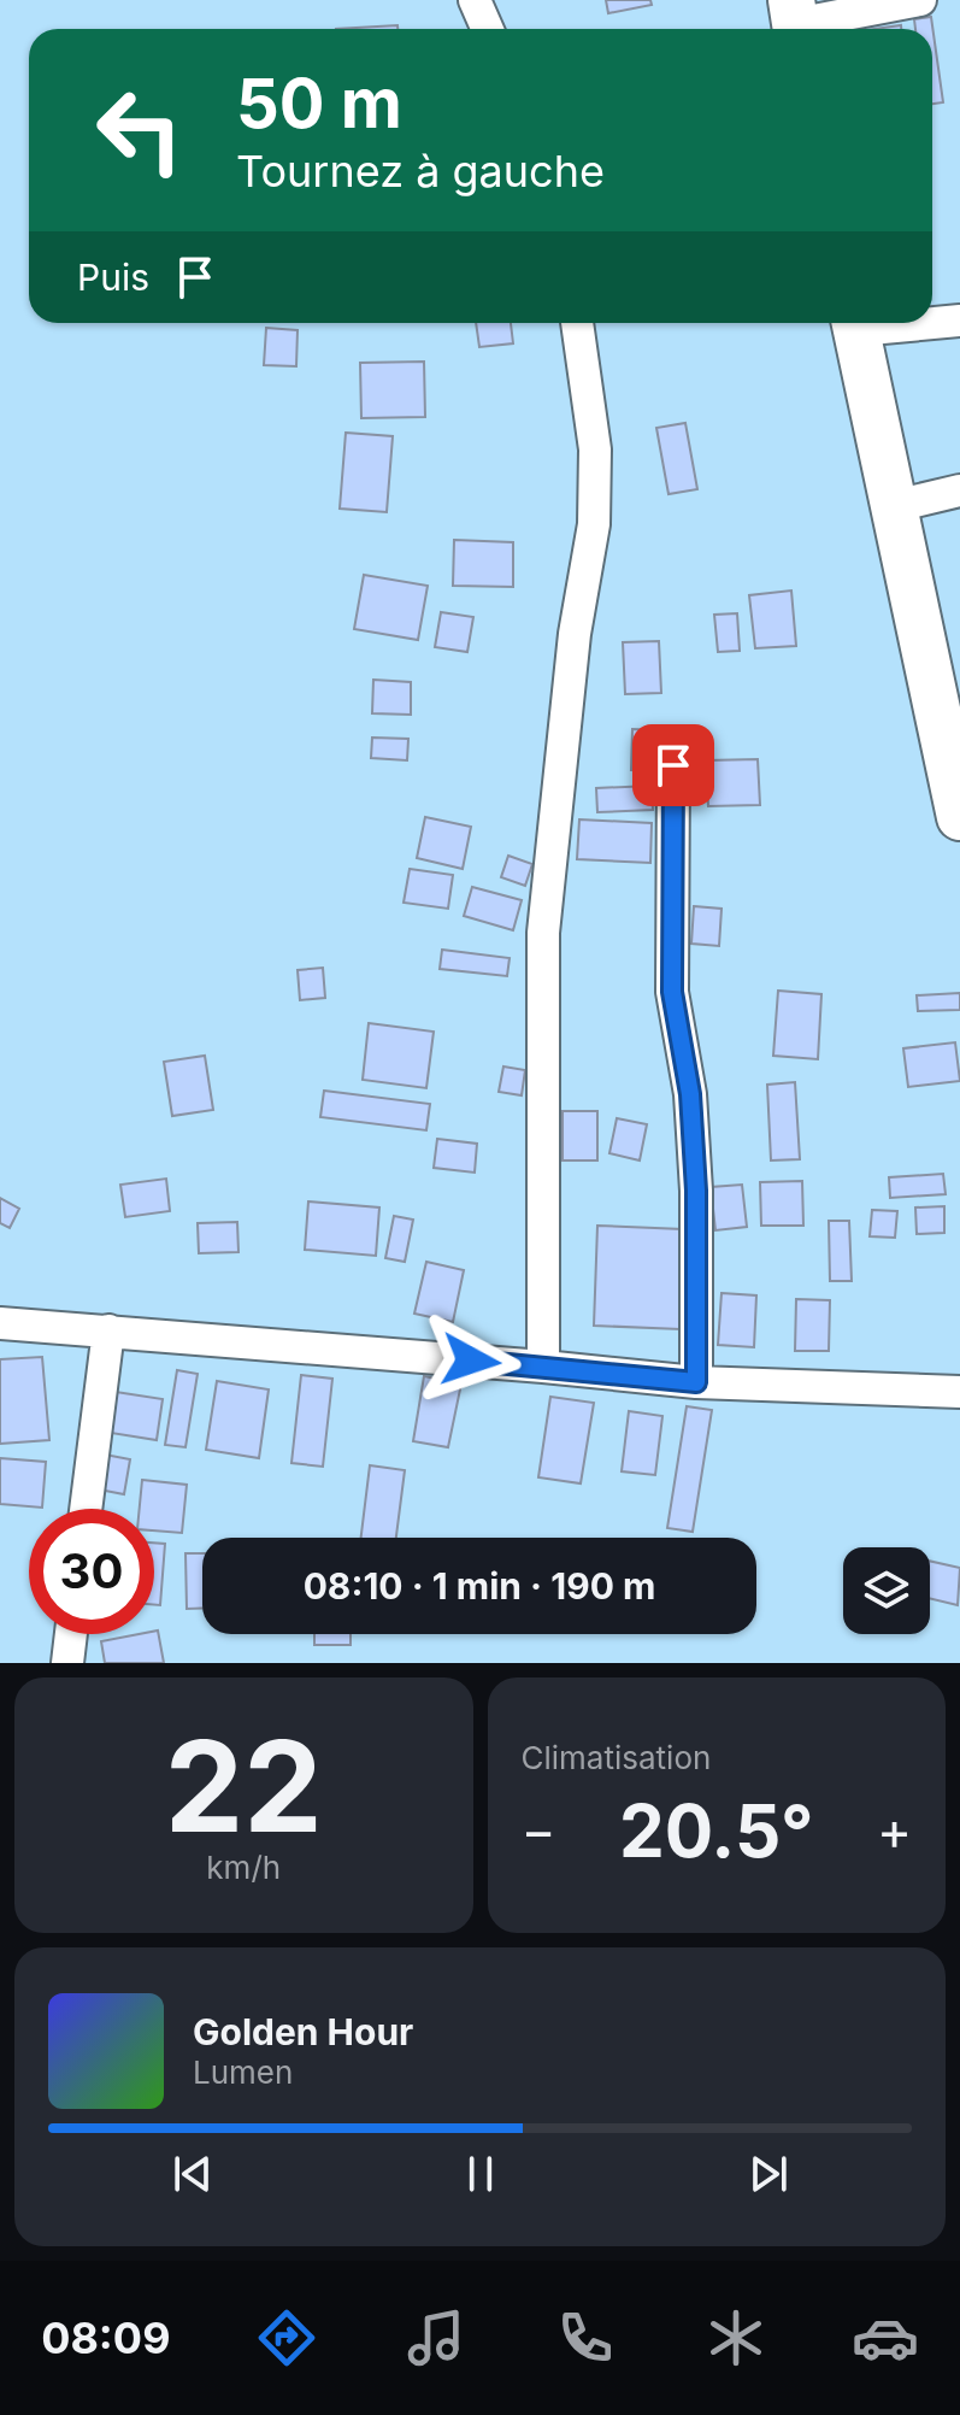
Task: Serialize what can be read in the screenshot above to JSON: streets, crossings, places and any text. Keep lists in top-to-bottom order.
{
  "page": {
    "turn": ["50 m", "Tournez à gauche"],
    "then": "Puis",
    "limit": "30",
    "trip": "08:10 · 1 min · 190 m",
    "tile": [
      ["22", "km/h"],
      "Climatisation"
    ],
    "heat": ["−", "20.5°", "+"],
    "song": ["Golden Hour", "Lumen"],
    "tabs": "08:09"
  }
}
